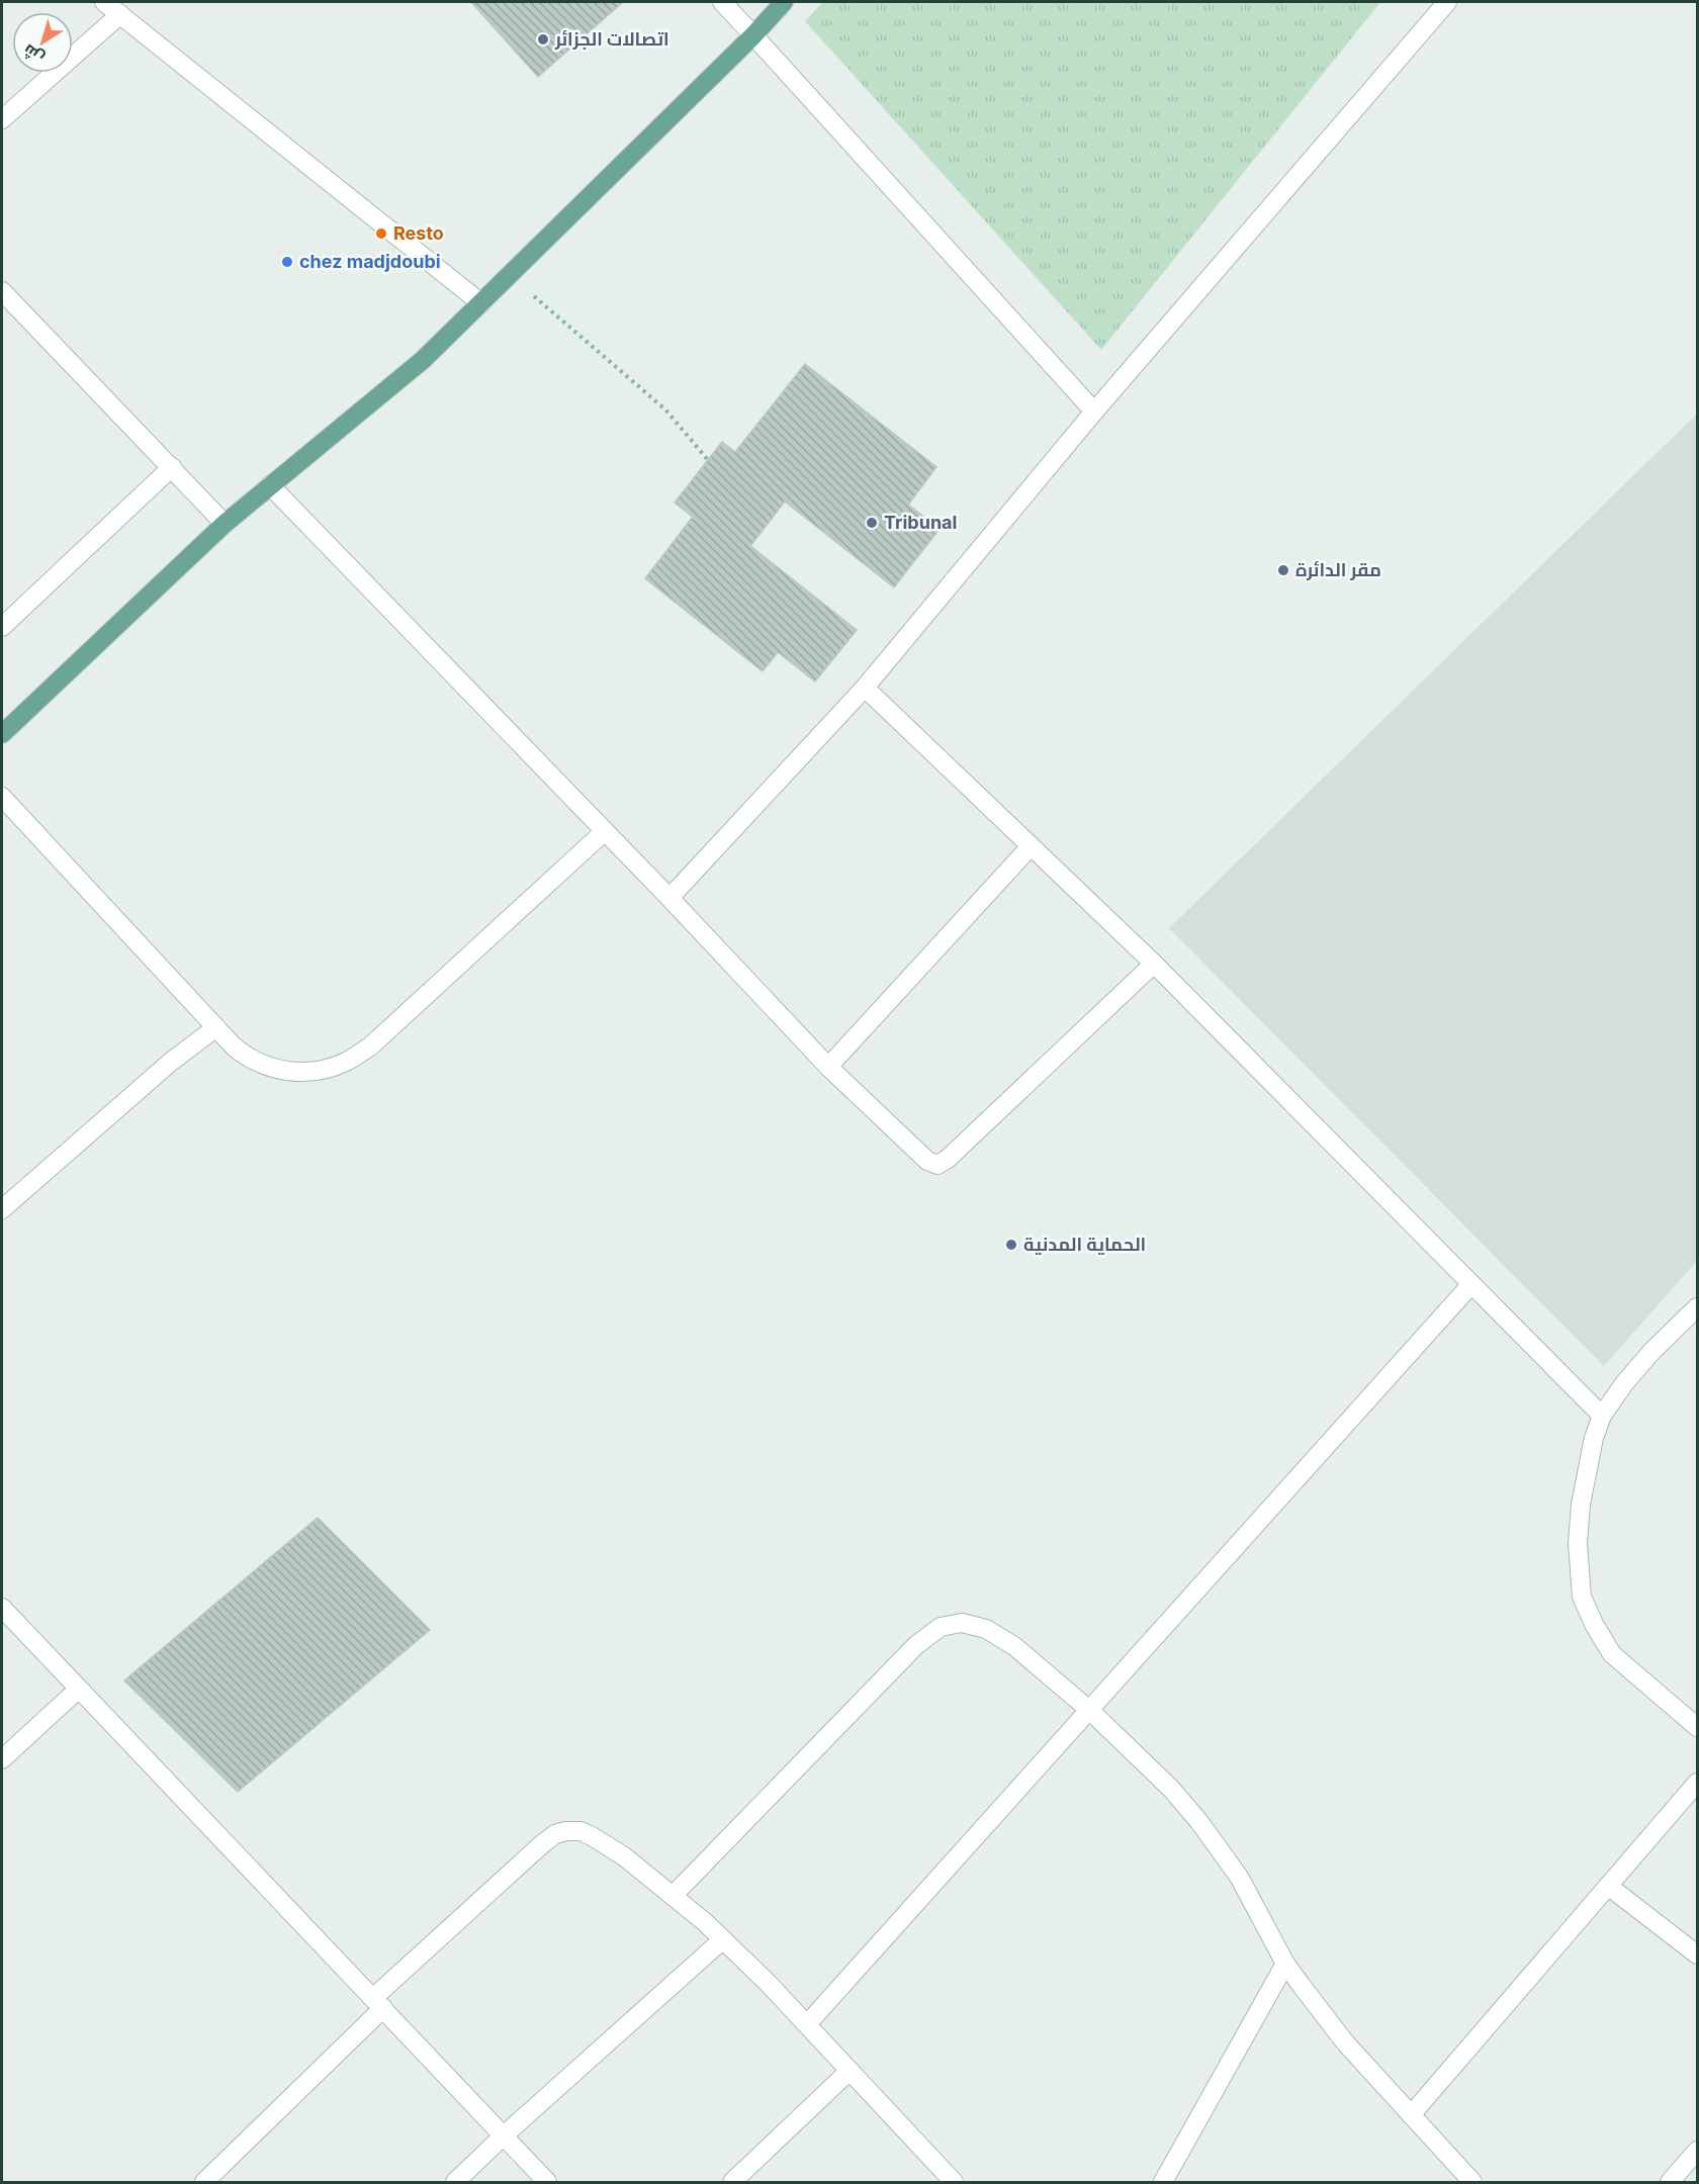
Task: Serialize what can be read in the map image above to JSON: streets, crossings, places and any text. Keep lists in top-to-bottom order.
{
  "places": [
    "اتصالات الجزائر",
    "Resto",
    "chez madjdoubi",
    "Tribunal",
    "مقر الدائرة",
    "الحماية المدنية"
  ],
  "north": "bottom left"
}
